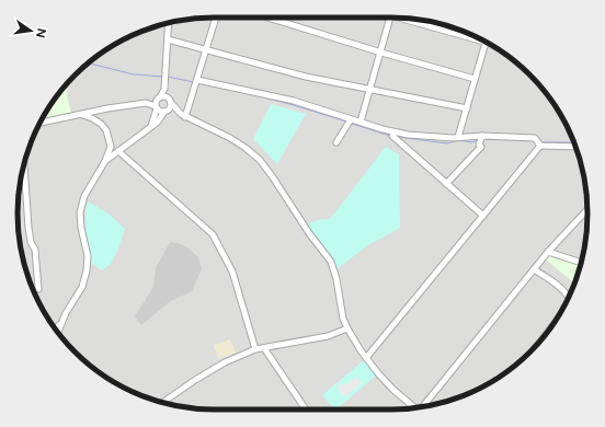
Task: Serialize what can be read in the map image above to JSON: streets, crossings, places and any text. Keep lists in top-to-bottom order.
{
  "north": "right"
}
